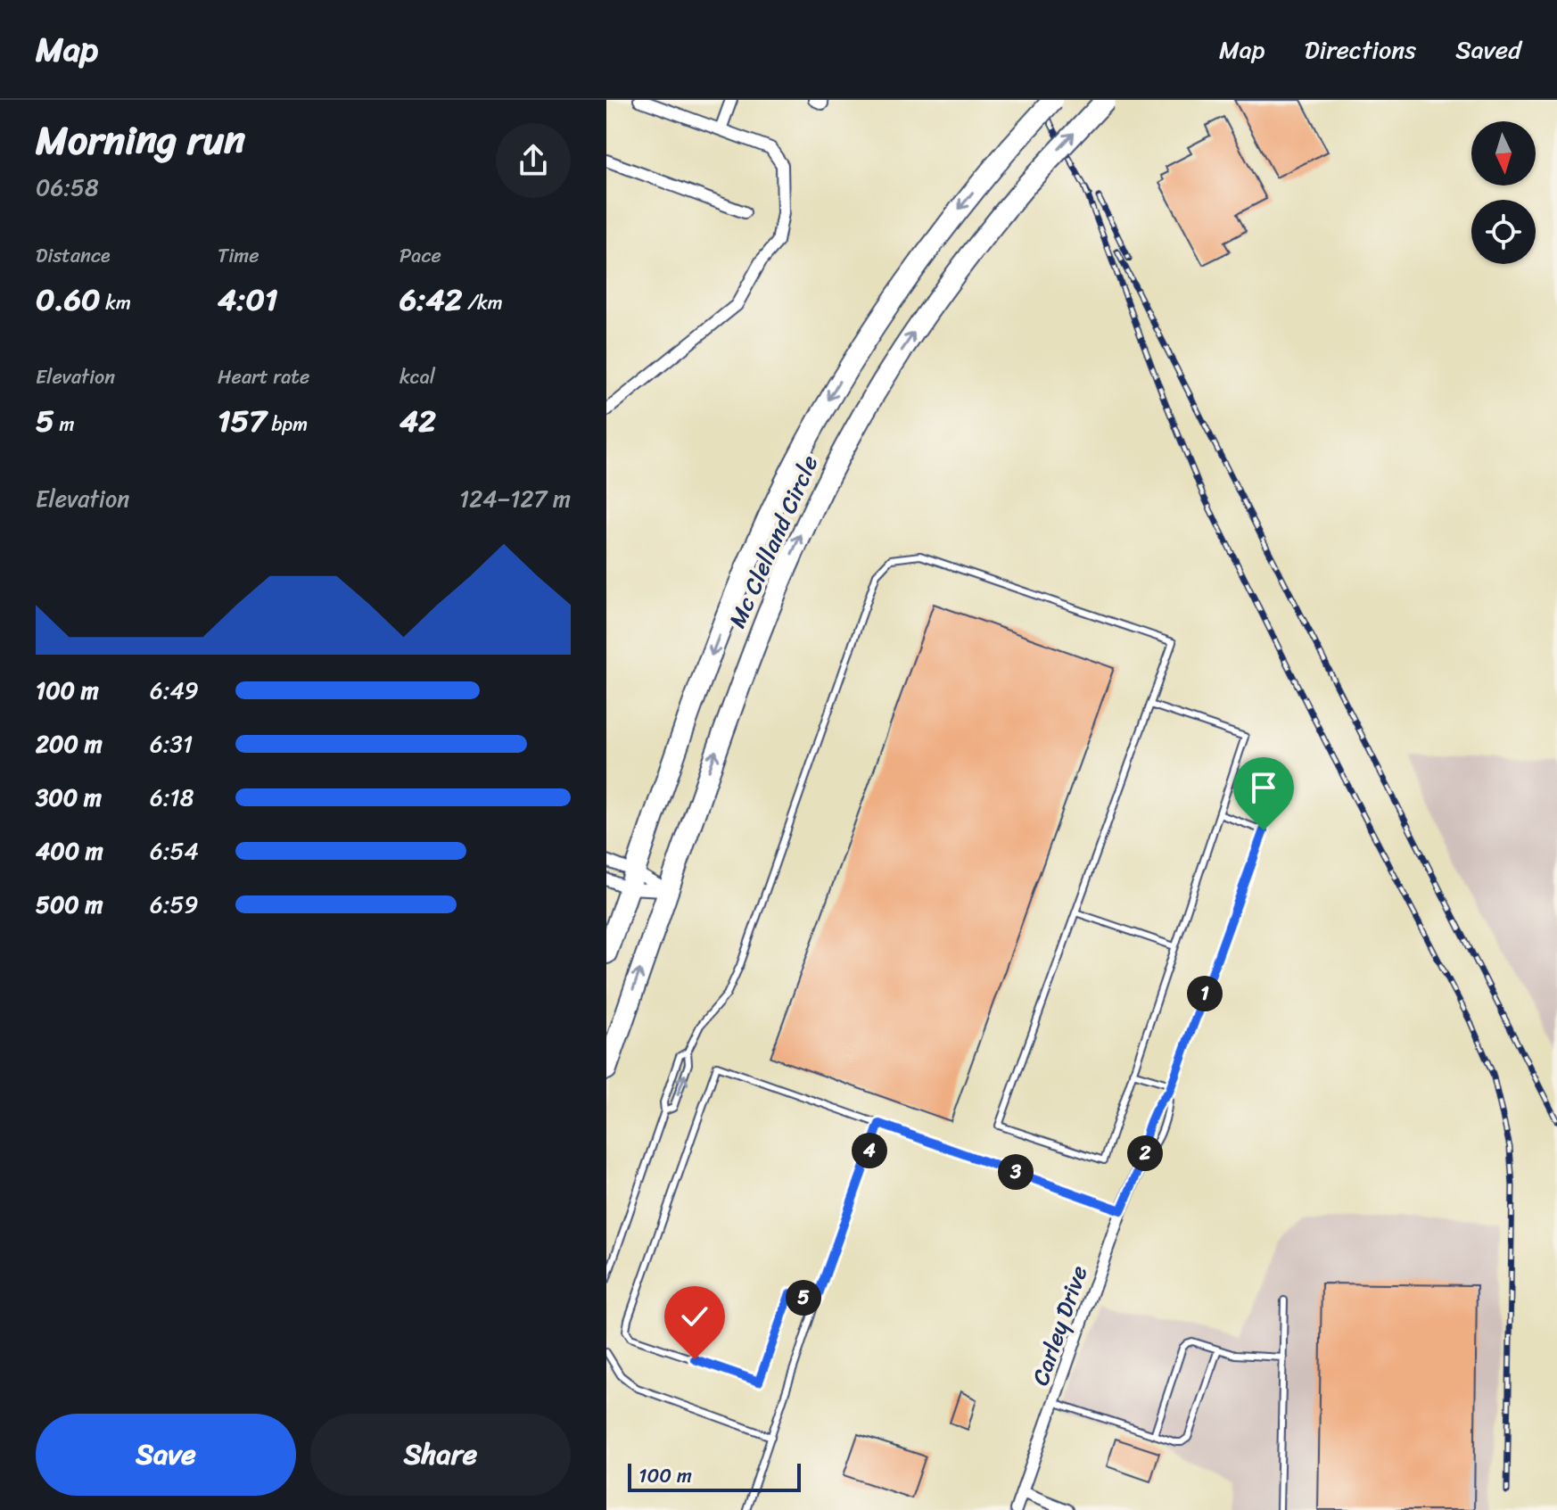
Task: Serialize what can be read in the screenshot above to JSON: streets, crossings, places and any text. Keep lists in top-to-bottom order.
{
  "streets": {
    "highway": ["Mc Clelland Circle"],
    "street": ["Carley Drive"]
  },
  "scale_bar": "100 m",
  "north": "bottom",
  "page": {
    "header": "Map",
    "nav": ["Map", "Directions", "Saved"],
    "heading": ["Morning run", "06:58"],
    "stats": [
      ["Distance", "0.60 km"],
      ["Time", "4:01"],
      ["Pace", "6:42 /km"],
      ["Elevation", "5 m"],
      ["Heart rate", "157 bpm"],
      ["kcal", "42"]
    ],
    "chart": ["Elevation", "124–127 m"],
    "list": [
      {
        "name": "100 m",
        "note": "6:49"
      },
      {
        "name": "200 m",
        "note": "6:31"
      },
      {
        "name": "300 m",
        "note": "6:18"
      },
      {
        "name": "400 m",
        "note": "6:54"
      },
      {
        "name": "500 m",
        "note": "6:59"
      }
    ],
    "pins": [
      "1",
      "4",
      "2",
      "3",
      "5"
    ],
    "buttons": ["Save", "Share"],
    "scale": "100 m"
  }
}
